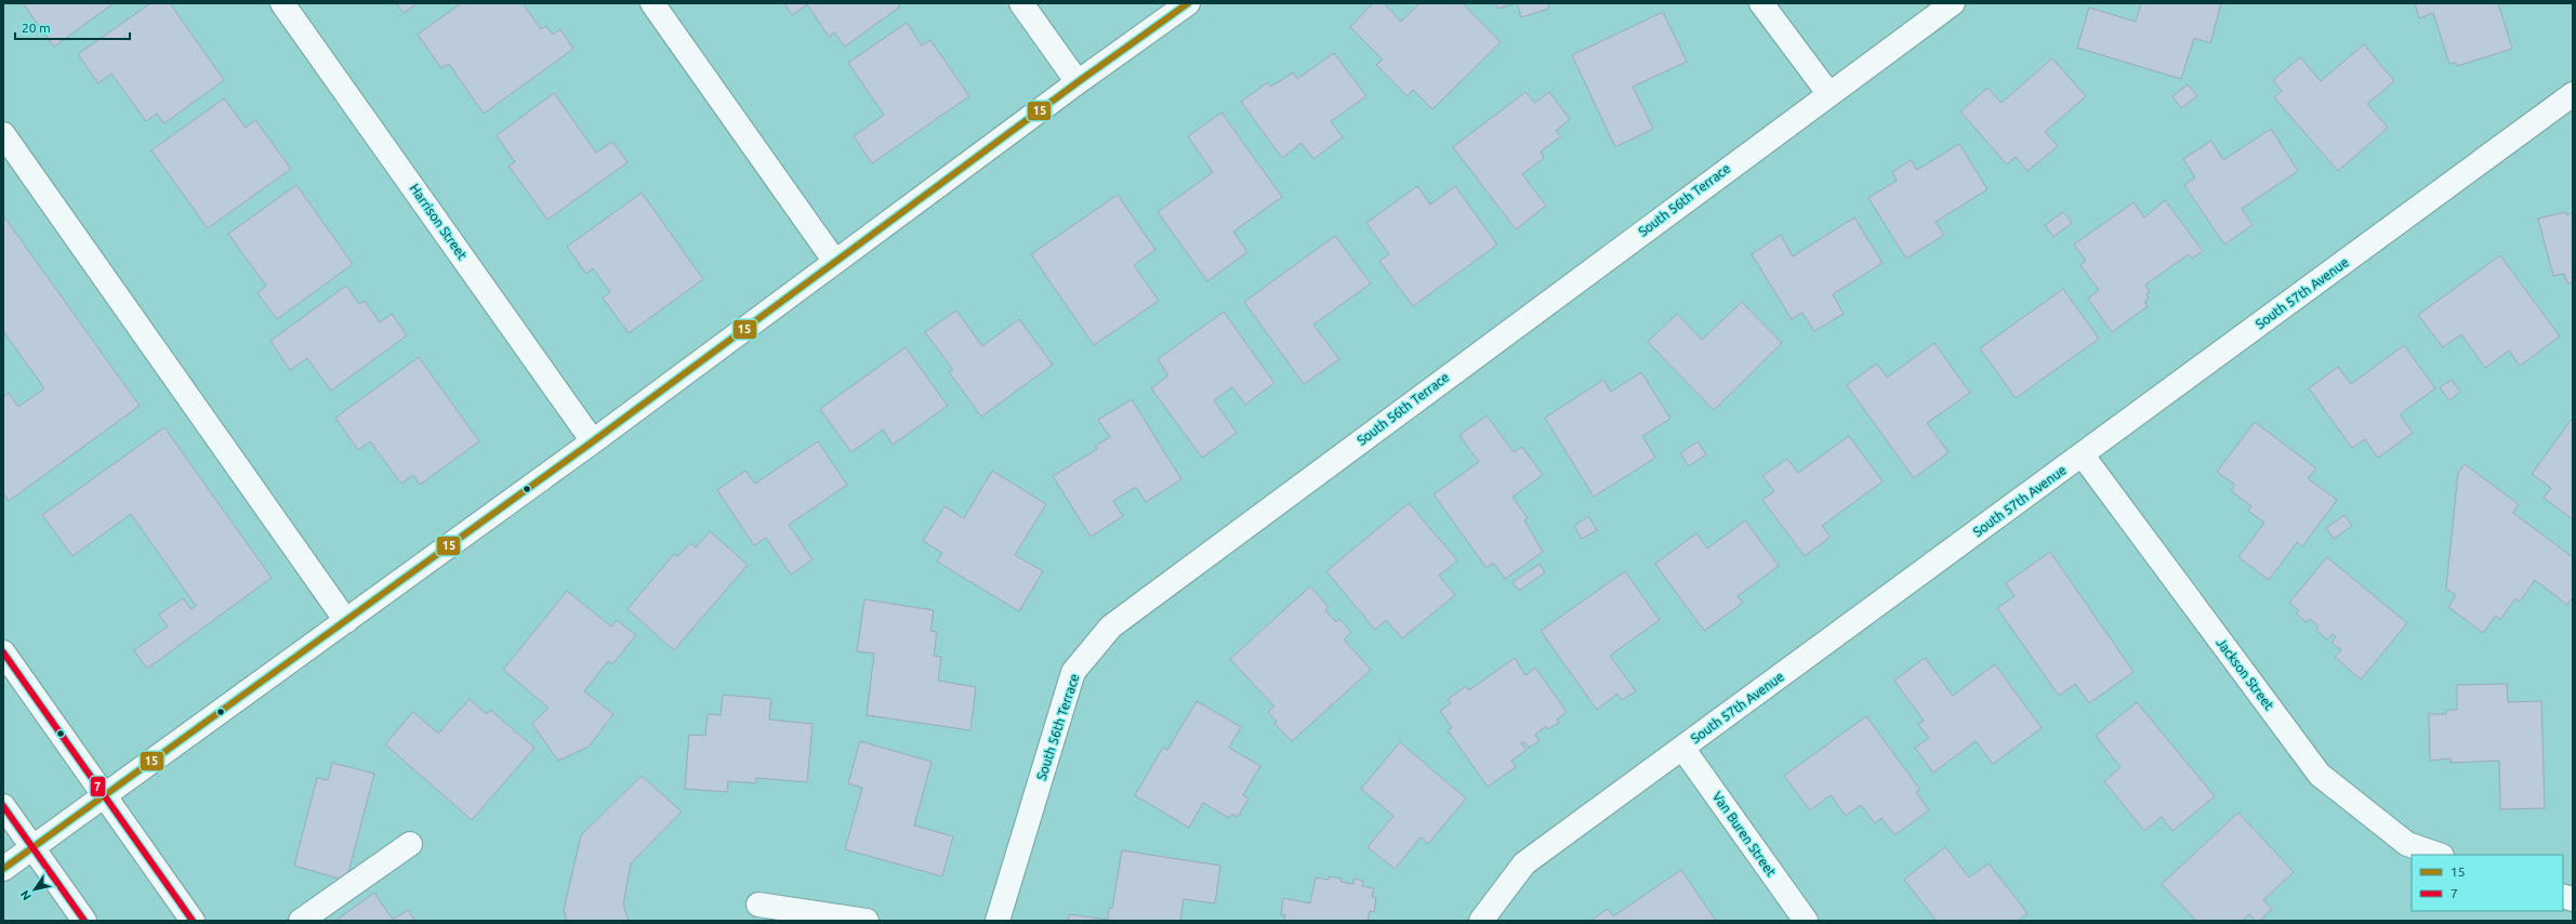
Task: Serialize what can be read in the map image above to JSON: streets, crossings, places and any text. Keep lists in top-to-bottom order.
{
  "streets": {
    "main road": [
      "South 56th Terrace",
      "Harrison Street",
      "South 57th Avenue",
      "Jackson Street",
      "Van Buren Street"
    ]
  },
  "crossings": [
    ["South 57th Avenue", "Jackson Street"],
    ["South 57th Avenue", "Van Buren Street"]
  ],
  "lines": ["transit line 15", "transit line 7"],
  "legend": ["15", "7"],
  "scale_bar": "20 m",
  "north": "bottom left"
}
